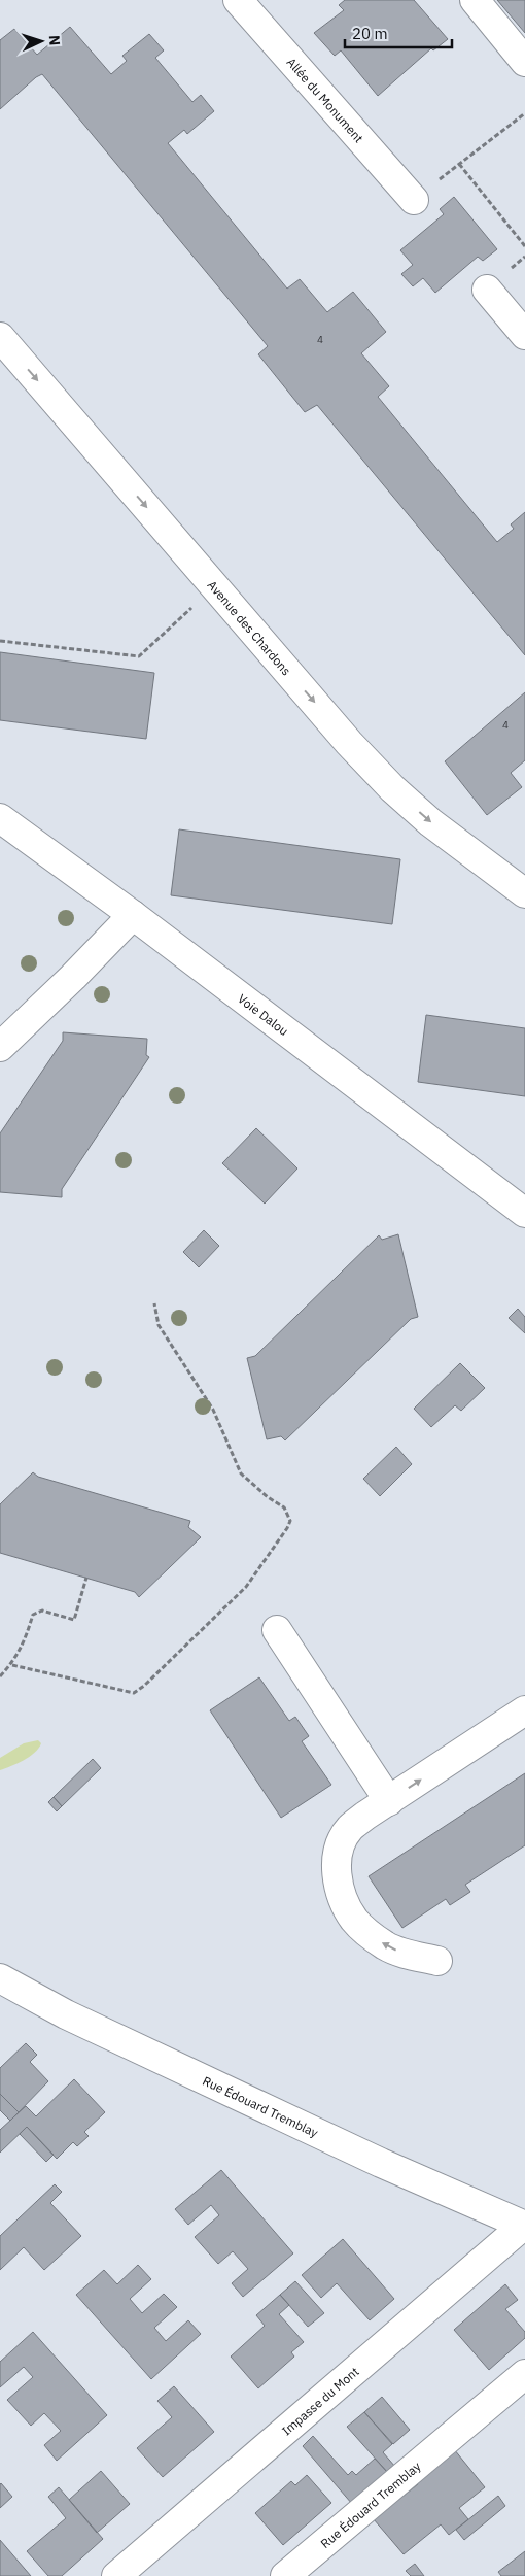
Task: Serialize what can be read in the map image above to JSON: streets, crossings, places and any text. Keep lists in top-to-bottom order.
{
  "streets": {
    "street": [
      "Allée du Monument",
      "Avenue des Chardons",
      "Voie Dalou",
      "Rue Édouard Tremblay",
      "Impasse du Mont"
    ]
  },
  "crossings": [
    ["Rue Édouard Tremblay", "Impasse du Mont"]
  ],
  "one_way": ["Avenue des Chardons"],
  "house_numbers": ["4", "4"],
  "scale_bar": "20 m",
  "north": "right"
}
